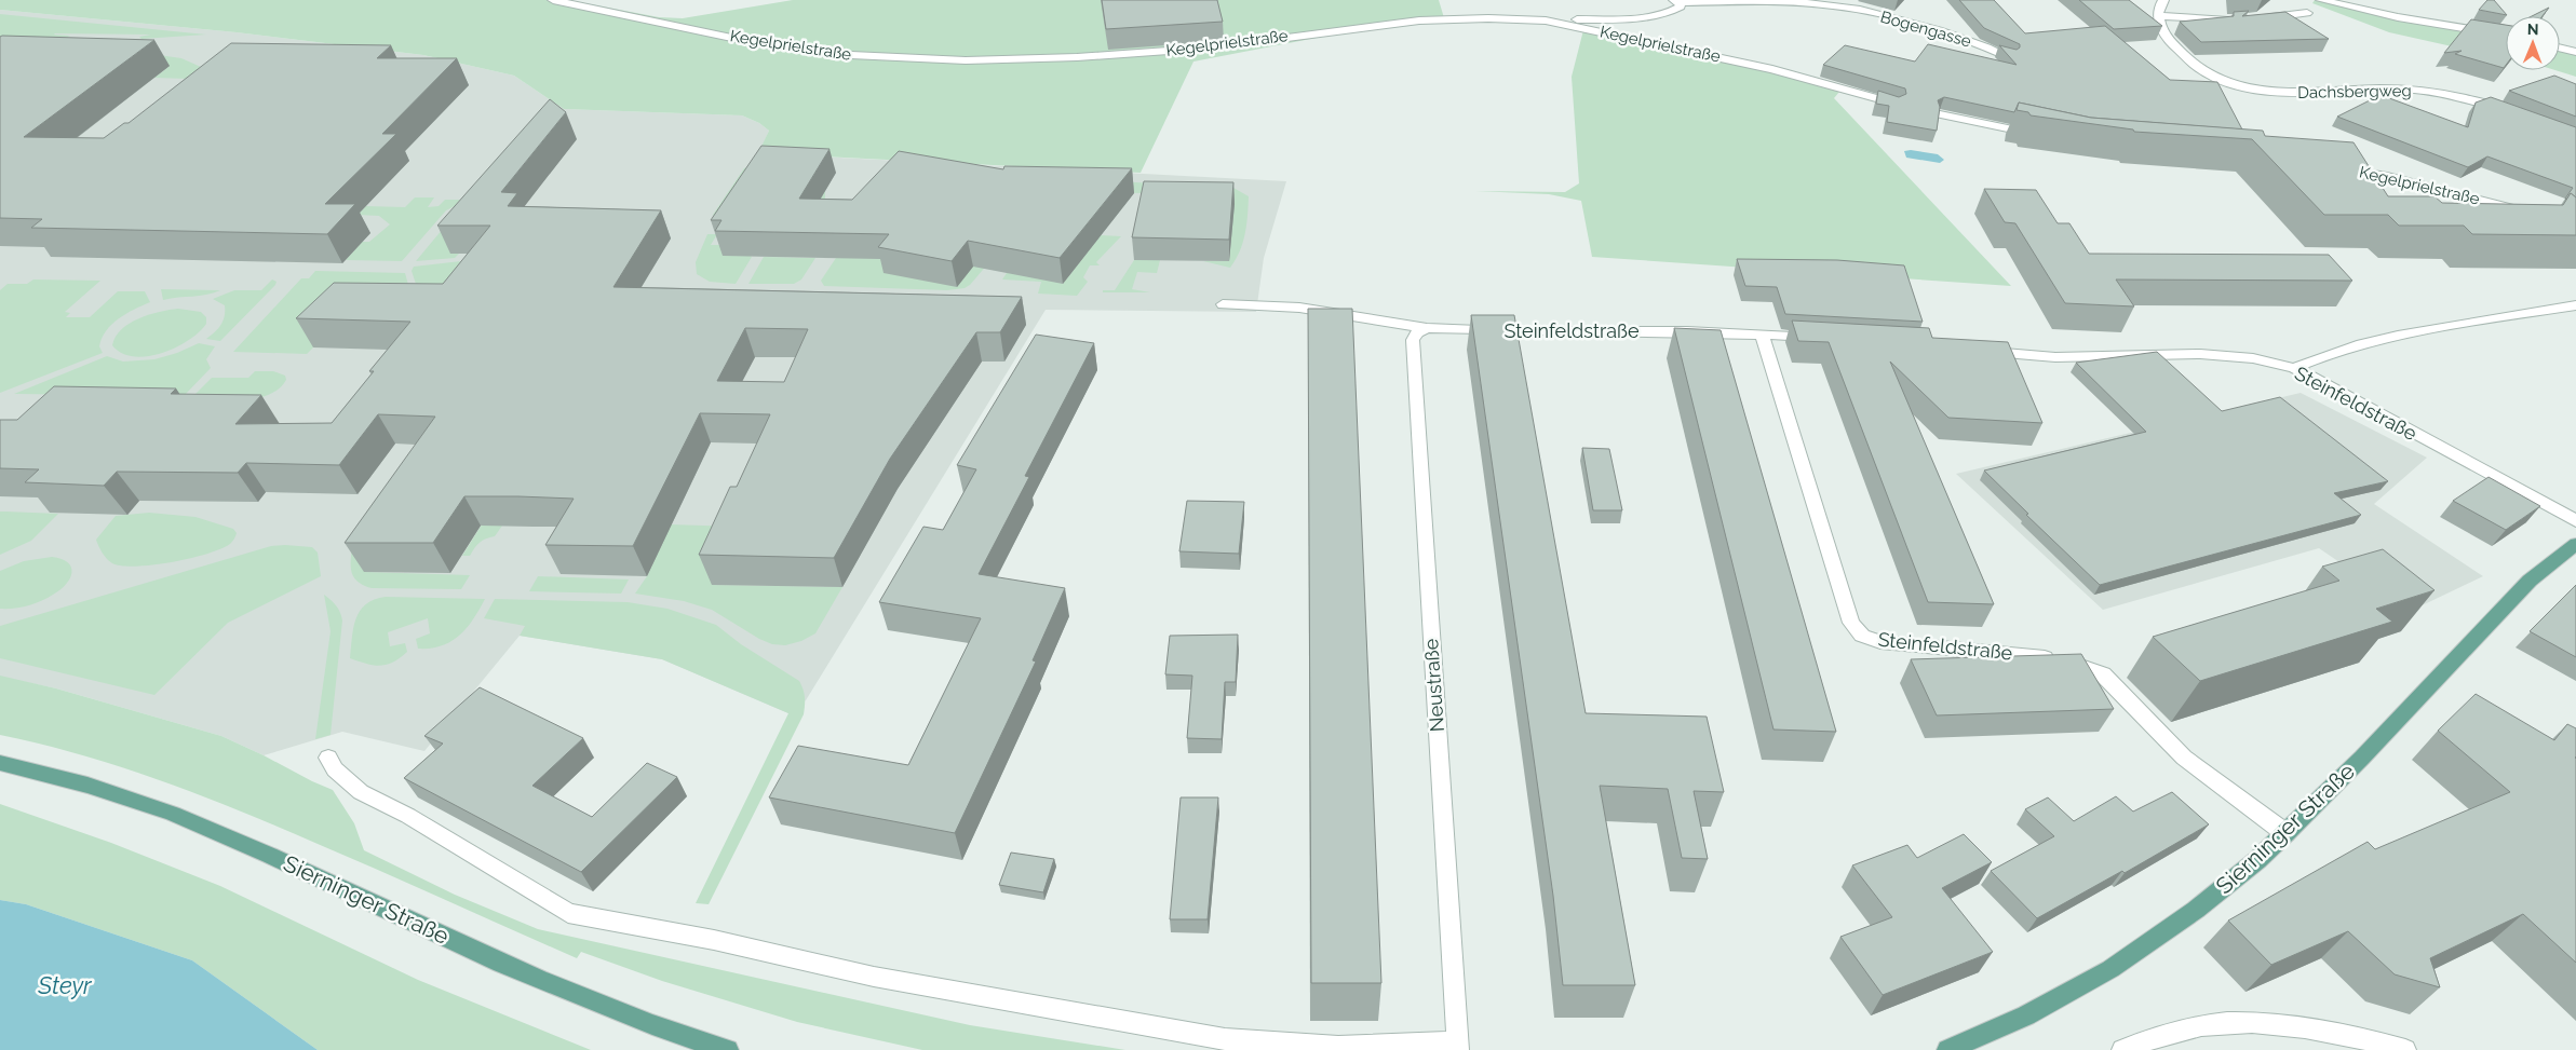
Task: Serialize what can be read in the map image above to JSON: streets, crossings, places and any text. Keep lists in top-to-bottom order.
{
  "streets": {
    "main road": ["Sierninger Straße"],
    "street": [
      "Bogengasse",
      "Kegelprielstraße",
      "Dachsbergweg",
      "Steinfeldstraße",
      "Neustraße"
    ]
  },
  "crossings": [
    ["Steinfeldstraße", "Neustraße"],
    ["Steinfeldstraße", "Sierninger Straße"]
  ],
  "water": ["Steyr"],
  "north": "top"
}
